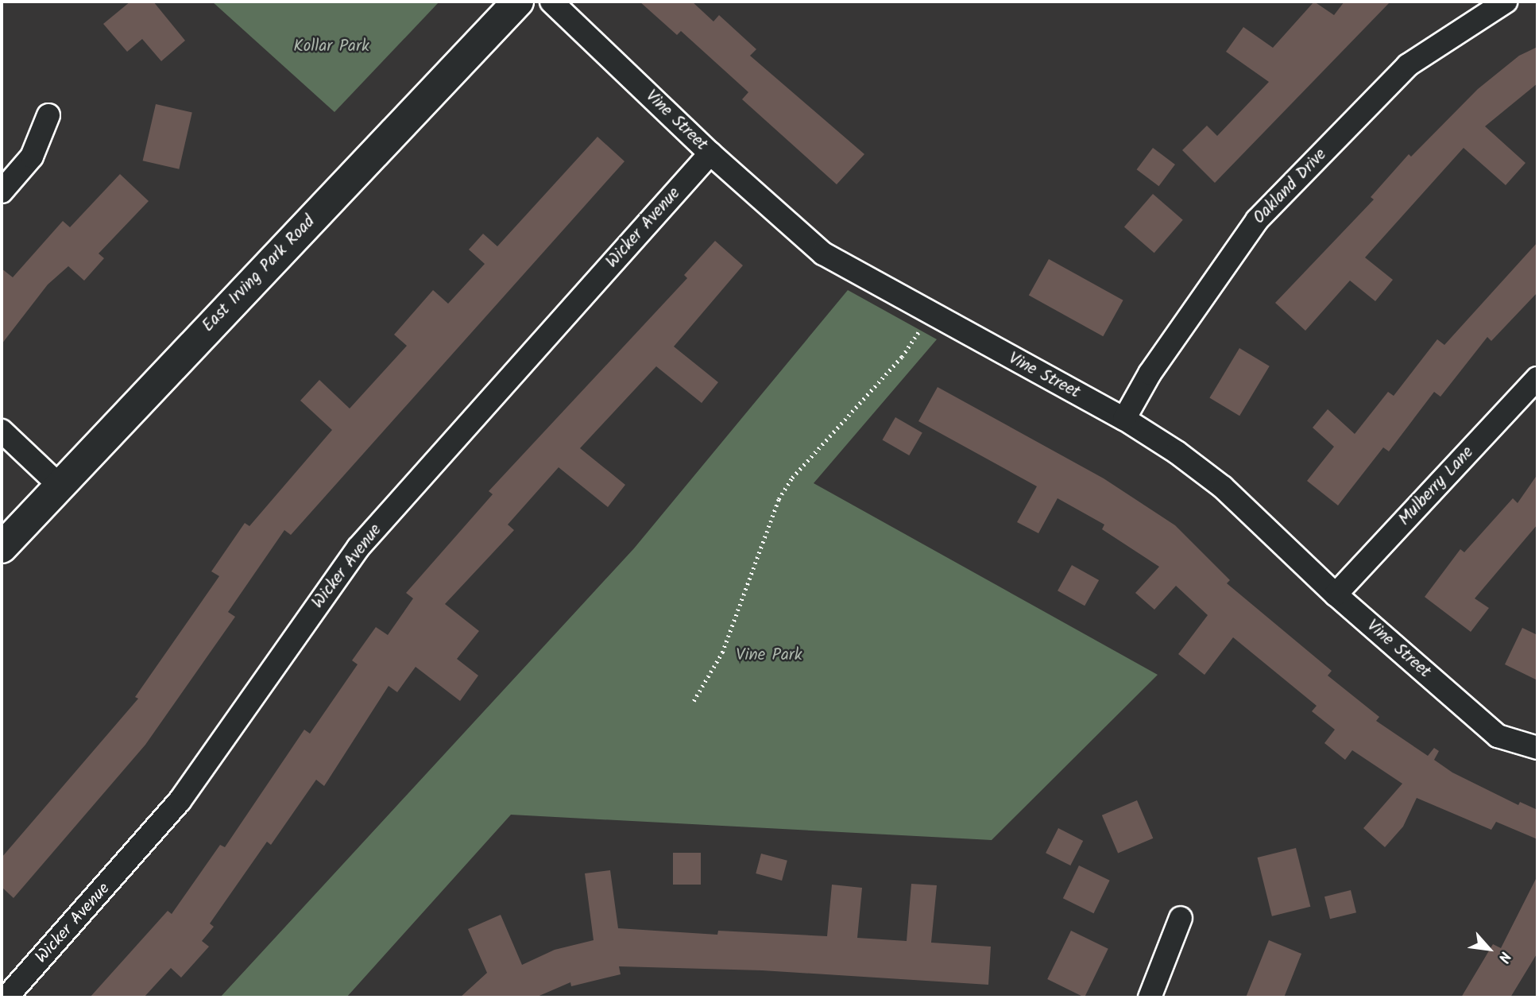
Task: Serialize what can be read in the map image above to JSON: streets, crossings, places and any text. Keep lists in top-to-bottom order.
{
  "streets": {
    "main road": ["East Irving Park Road"],
    "street": [
      "Vine Street",
      "Oakland Drive",
      "Wicker Avenue",
      "Mulberry Lane"
    ]
  },
  "crossings": [
    ["Vine Street", "Oakland Drive"],
    ["Vine Street", "Wicker Avenue"],
    ["Vine Street", "Mulberry Lane"]
  ],
  "parks": ["Kollar Park", "Vine Park"],
  "north": "bottom right"
}
